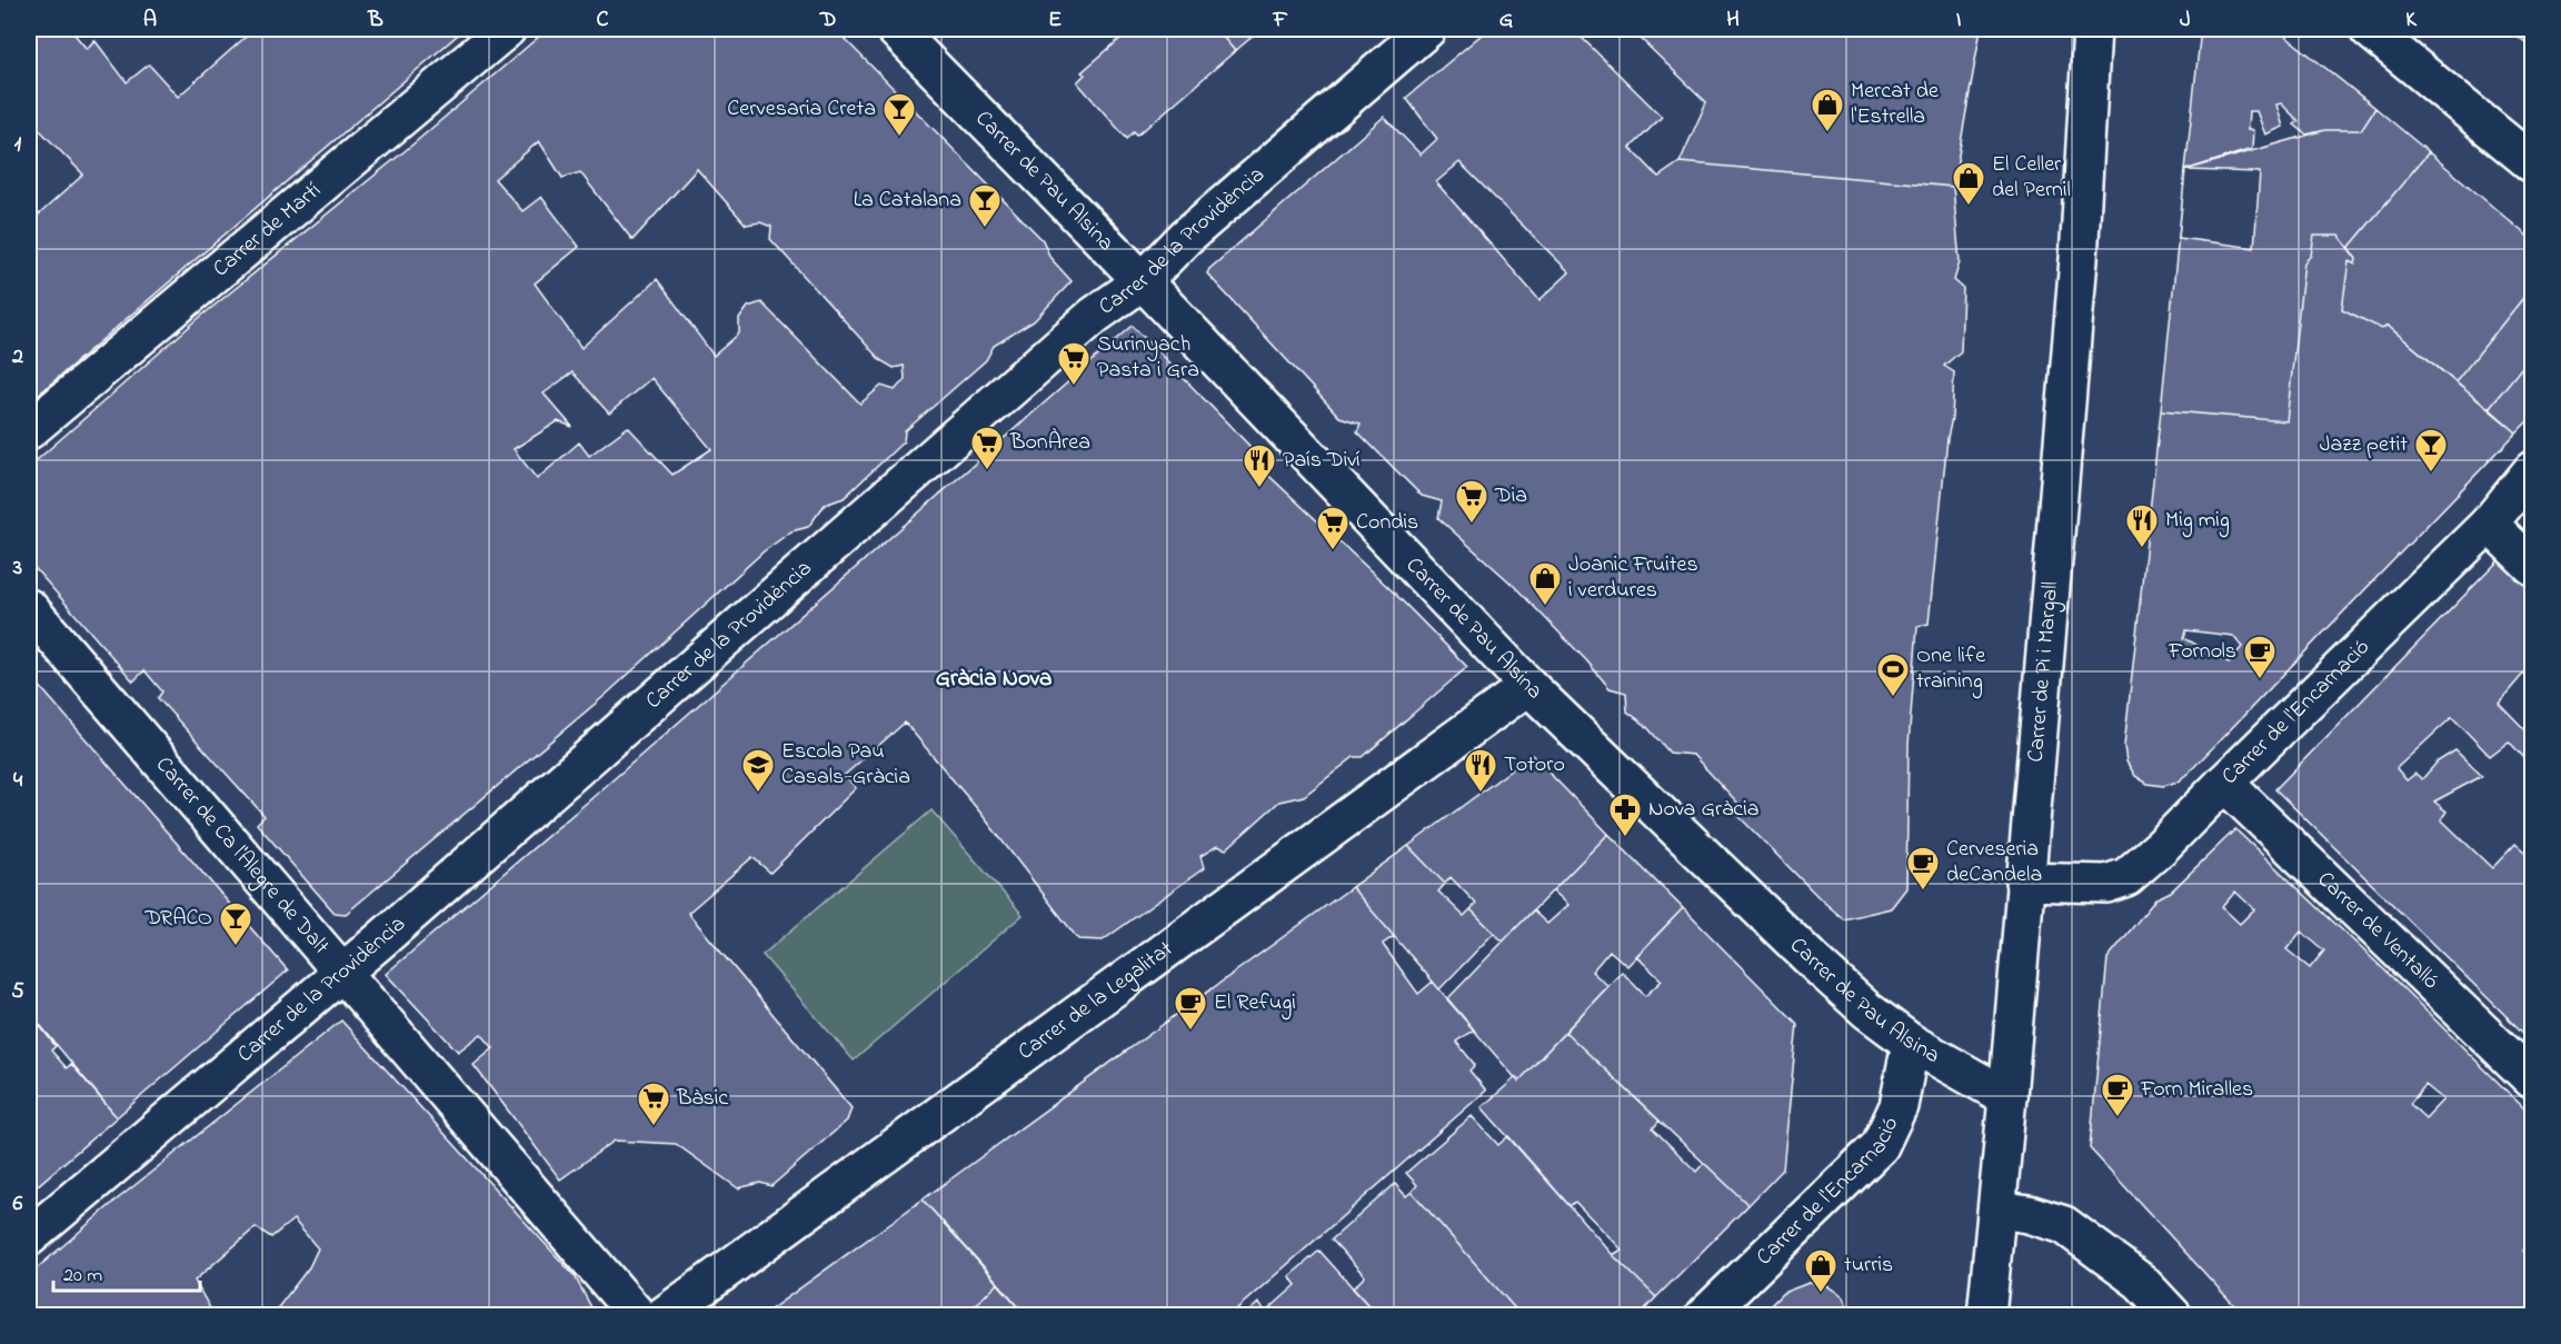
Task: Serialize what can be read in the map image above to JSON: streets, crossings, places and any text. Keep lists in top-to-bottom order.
{
  "streets": {
    "street": [
      "Carrer de Pau Alsina",
      "Carrer de Martí",
      "Carrer de la Providència",
      "Carrer de Pi i Margall",
      "Carrer de l'Encarnació",
      "Carrer de Ca l'Alegre de Dalt",
      "Carrer de Ventalló",
      "Carrer de la Legalitat"
    ]
  },
  "crossings": [
    ["Carrer de Pau Alsina", "Carrer de la Providència"],
    ["Carrer de Pau Alsina", "Carrer de Pi i Margall"],
    ["Carrer de Pau Alsina", "Carrer de l'Encarnació"],
    ["Carrer de Pau Alsina", "Carrer de la Legalitat"],
    ["Carrer de la Providència", "Carrer de Ca l'Alegre de Dalt"],
    ["Carrer de Pi i Margall", "Carrer de l'Encarnació"],
    ["Carrer de l'Encarnació", "Carrer de Ventalló"]
  ],
  "districts": ["Gràcia Nova"],
  "places": {
    "shop": [
      "Mercat de l'Estrella",
      "El Celler del Pernil",
      "Joanic Fruites i verdures",
      "turris"
    ],
    "bar": [
      "Cervesaria Creta",
      "La Catalana",
      "Jazz petit",
      "DRACO"
    ],
    "supermarket": [
      "Surinyach Pasta i Gra",
      "BonÀrea",
      "Dia",
      "Condis",
      "Bàsic"
    ],
    "restaurant": ["País Diví", "Mig mig", "Totoro"],
    "cafe": [
      "Fornols",
      "Cerveseria deCandela",
      "El Refugi",
      "Forn Miralles"
    ],
    "sports": ["One life training"],
    "school or university": ["Escola Pau Casals-Gràcia"],
    "pharmacy": ["Nova Gràcia"]
  },
  "scale_bar": "20 m",
  "grid": {
    "columns": [
      "A",
      "B",
      "C",
      "D",
      "E",
      "F",
      "G",
      "H",
      "I",
      "J",
      "K"
    ],
    "rows": [
      "1",
      "2",
      "3",
      "4",
      "5",
      "6"
    ]
  }
}
